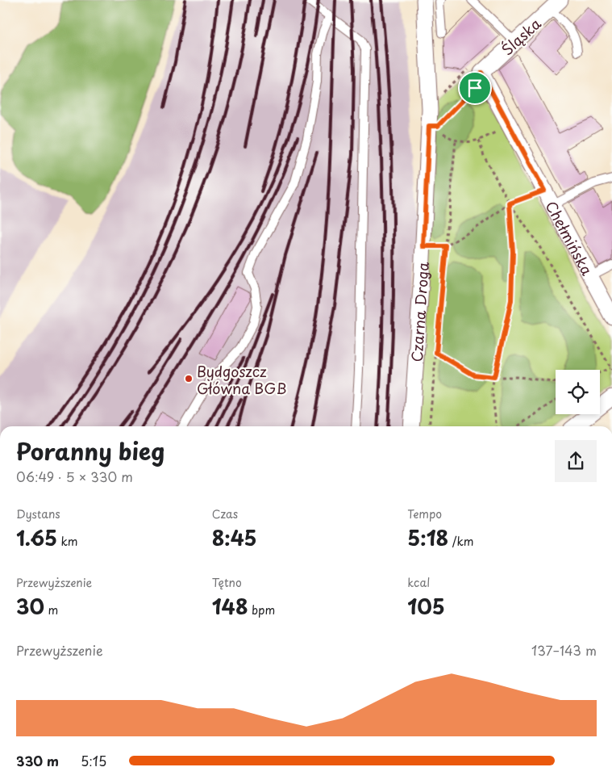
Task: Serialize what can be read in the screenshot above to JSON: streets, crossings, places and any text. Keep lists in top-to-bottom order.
{
  "streets": {
    "street": ["Śląska", "Chełmińska", "Czarna Droga"]
  },
  "crossings": [
    ["Śląska", "Chełmińska"]
  ],
  "places": ["Bydgoszcz Główna BGB"],
  "page": {
    "heading": ["Poranny bieg", "06:49 · 5 × 330 m"],
    "stats": [
      ["Dystans", "1.65 km"],
      ["Czas", "8:45"],
      ["Tempo", "5:18 /km"],
      ["Przewyższenie", "30 m"],
      ["Tętno", "148 bpm"],
      ["kcal", "105"]
    ],
    "chart": ["Przewyższenie", "137–143 m"],
    "list": [
      {
        "name": "330 m",
        "note": "5:15"
      }
    ]
  }
}
